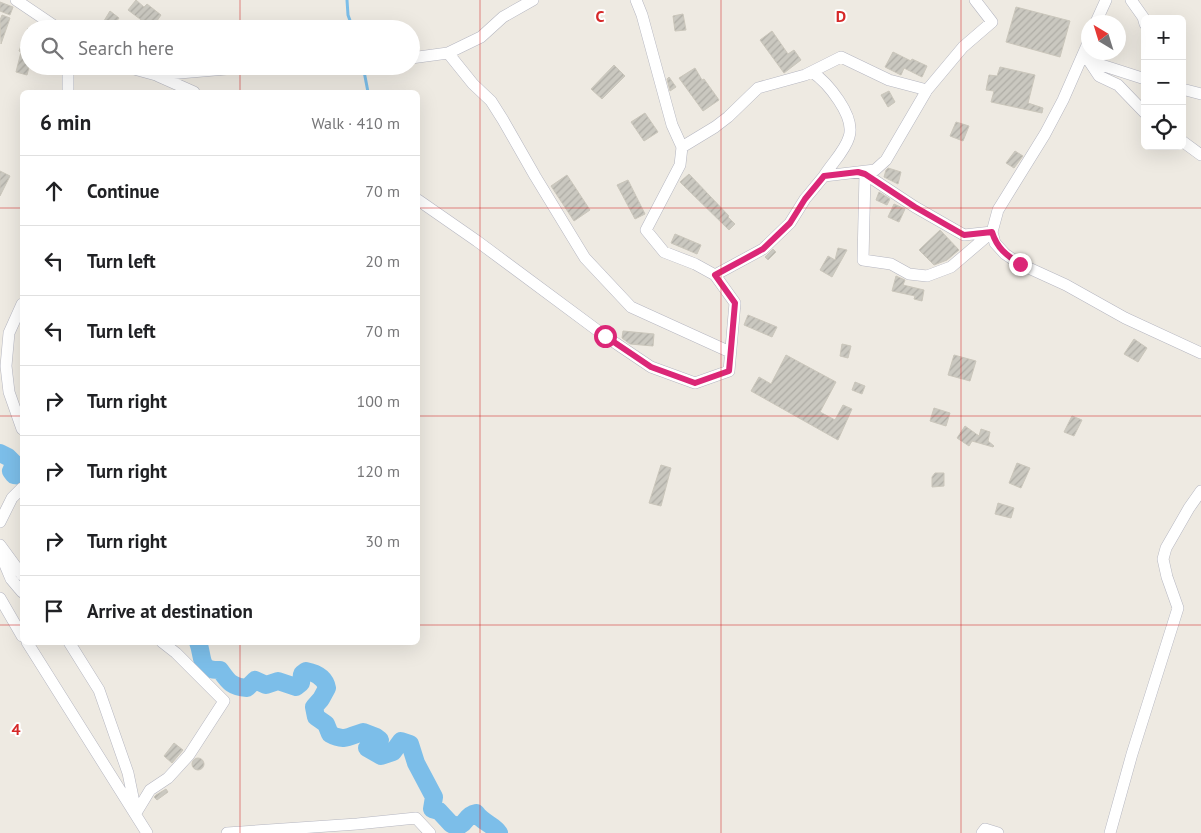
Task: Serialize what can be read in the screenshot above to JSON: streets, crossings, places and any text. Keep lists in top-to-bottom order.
{
  "north": "top left",
  "page": {
    "map_buttons": ["+", "−"],
    "search": "Search here",
    "heading": ["6 min", "Walk · 410 m"],
    "list": [
      ["Continue", "70 m"],
      ["Turn left", "20 m"],
      ["Turn left", "70 m"],
      ["Turn right", "100 m"],
      ["Turn right", "120 m"],
      ["Turn right", "30 m"],
      "Arrive at destination"
    ]
  },
  "grid": {
    "columns": ["C", "D"],
    "rows": ["4"]
  }
}
